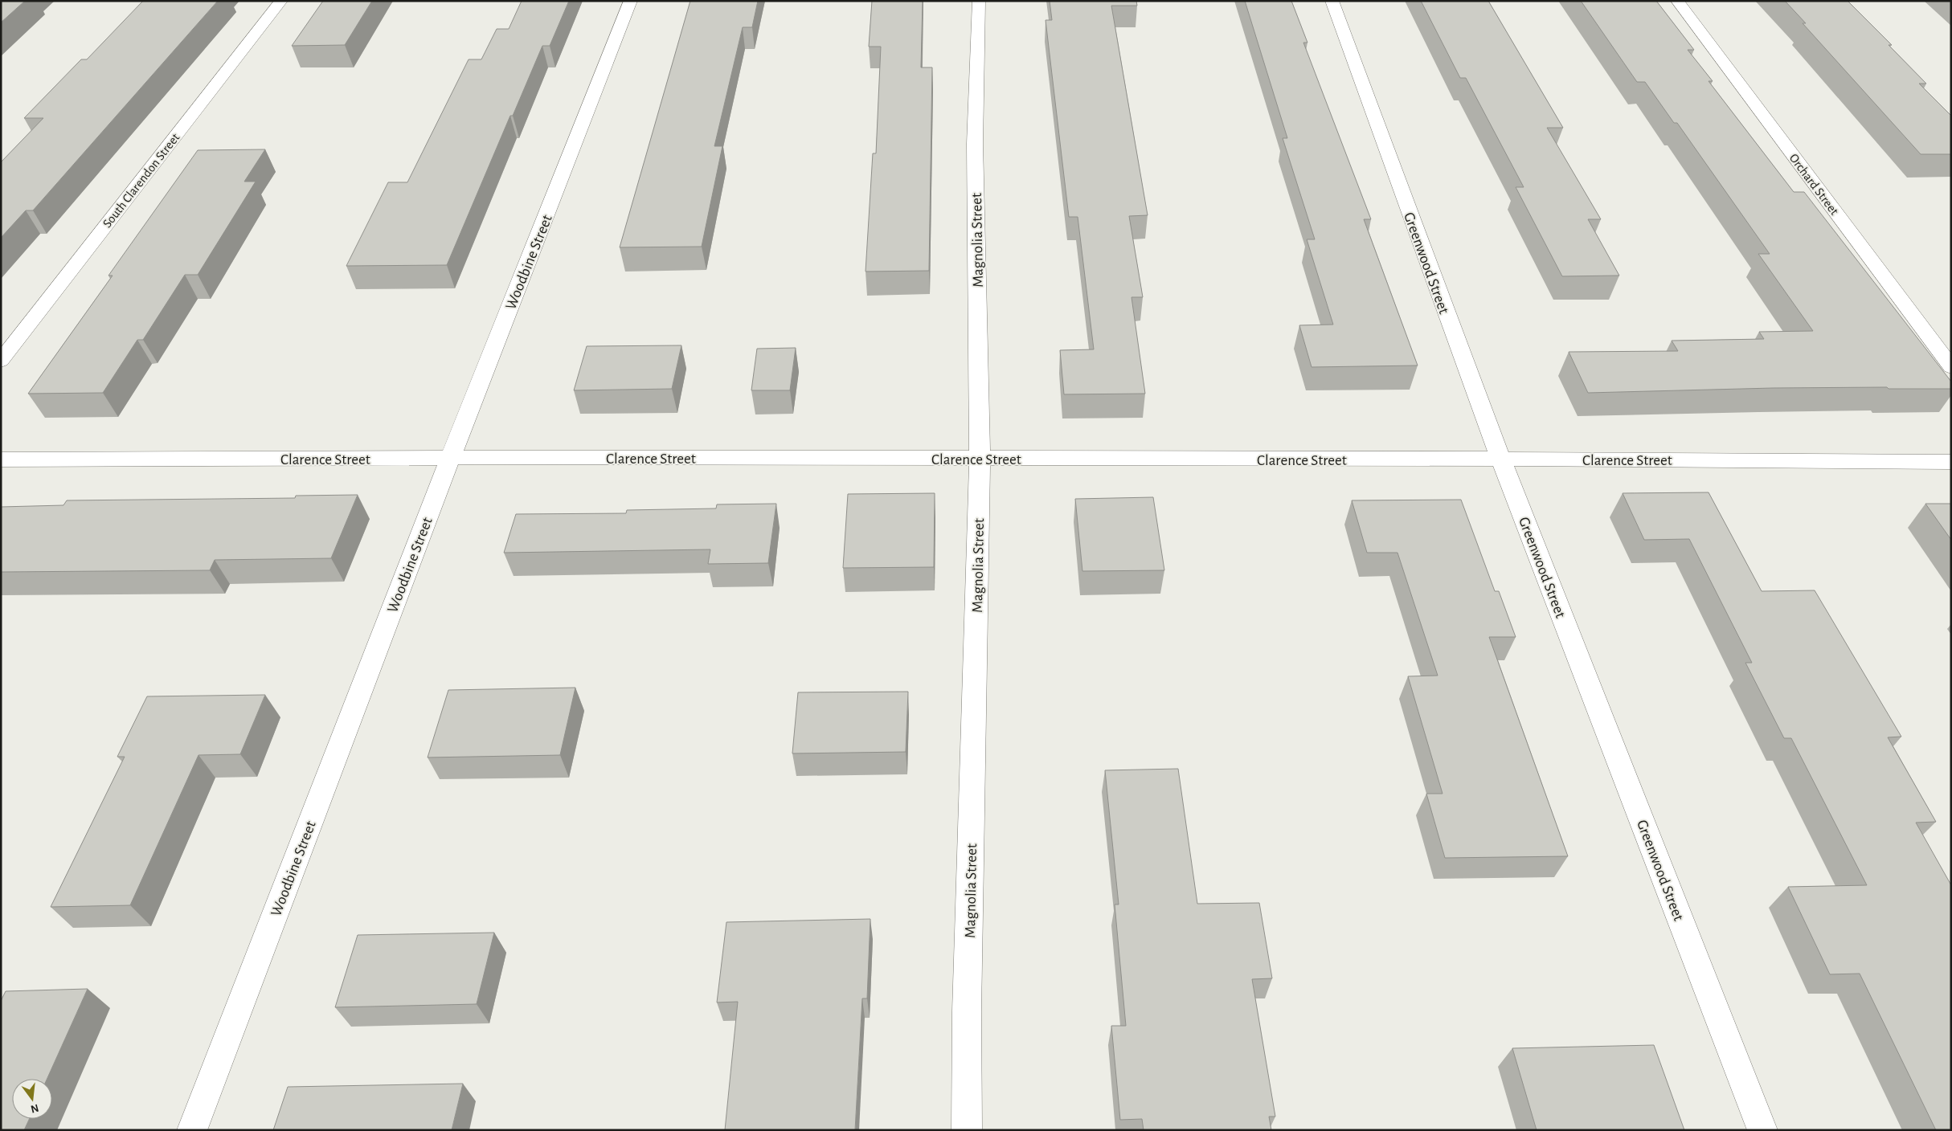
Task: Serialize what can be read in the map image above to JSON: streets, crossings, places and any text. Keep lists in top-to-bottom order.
{
  "streets": {
    "street": [
      "South Clarendon Street",
      "Orchard Street",
      "Magnolia Street",
      "Woodbine Street",
      "Greenwood Street",
      "Clarence Street"
    ]
  },
  "crossings": [
    ["Magnolia Street", "Clarence Street"],
    ["Woodbine Street", "Clarence Street"],
    ["Greenwood Street", "Clarence Street"]
  ],
  "north": "bottom"
}
